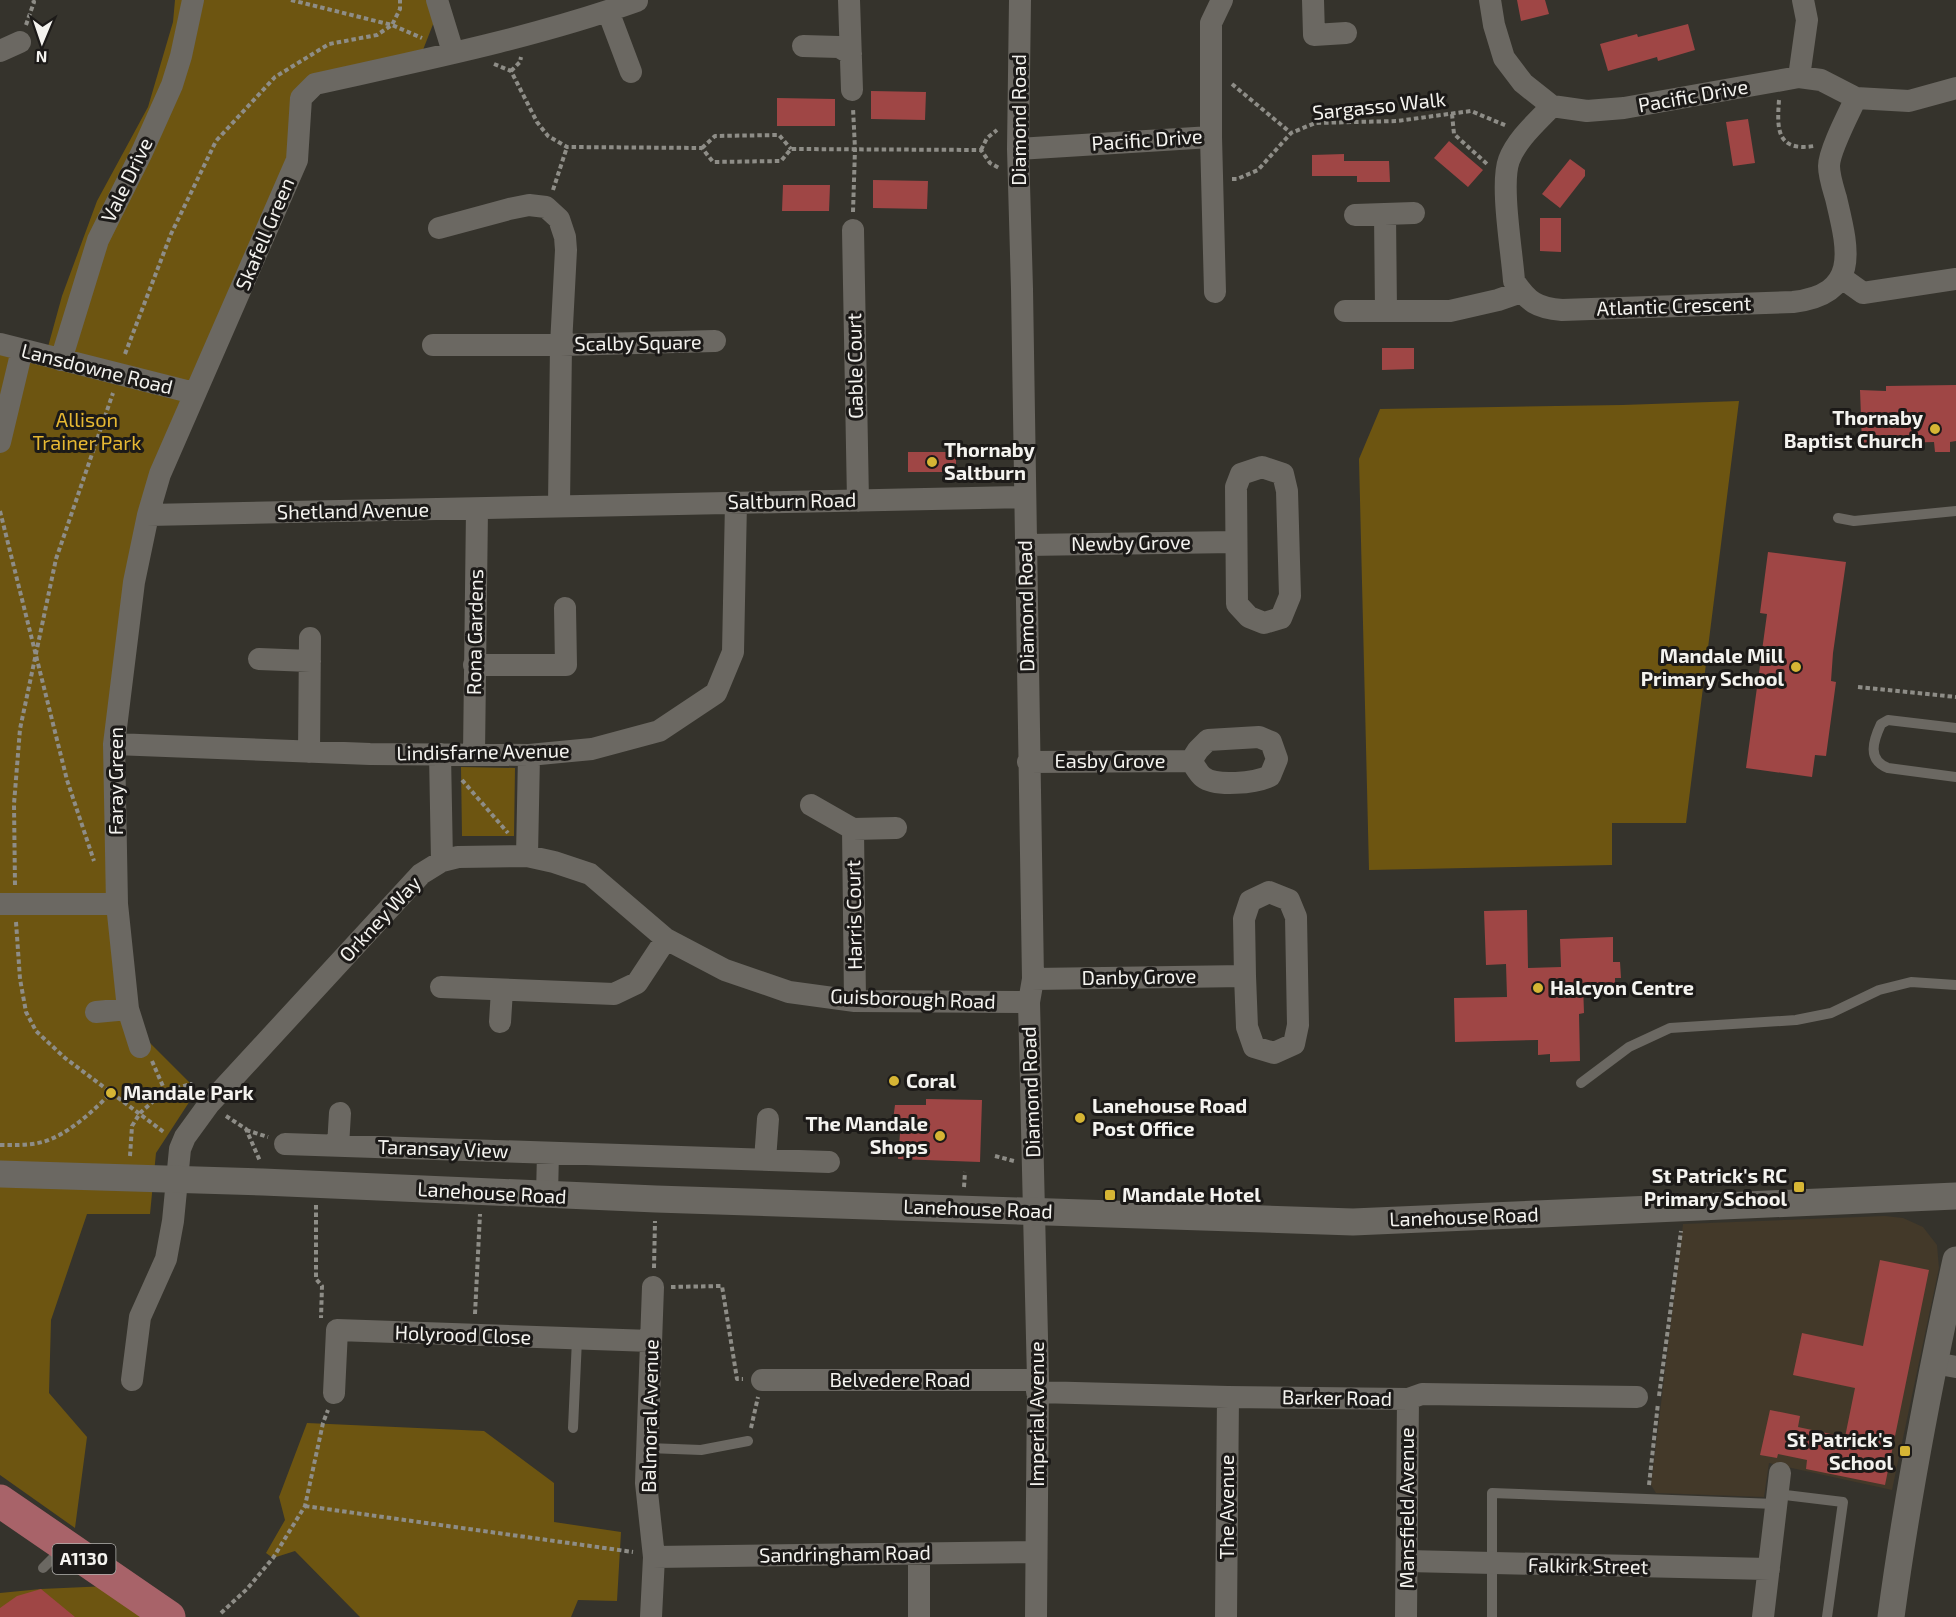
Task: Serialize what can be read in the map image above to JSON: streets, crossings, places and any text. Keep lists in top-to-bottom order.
{
  "streets": {
    "main road": ["A1130"],
    "street": [
      "Pacific Drive",
      "Diamond Road",
      "Vale Drive",
      "Skafell Green",
      "Atlantic Crescent",
      "Scalby Square",
      "Gable Court",
      "Lansdowne Road",
      "Saltburn Road",
      "Shetland Avenue",
      "Newby Grove",
      "Rona Gardens",
      "Lindisfarne Avenue",
      "Easby Grove",
      "Faray Green",
      "Harris Court",
      "Orkney Way",
      "Danby Grove",
      "Guisborough Road",
      "Taransay View",
      "Lanehouse Road",
      "Holyrood Close",
      "Belvedere Road",
      "Barker Road",
      "Imperial Avenue",
      "Balmoral Avenue",
      "The Avenue",
      "Mansfield Avenue",
      "Sandringham Road",
      "Falkirk Street"
    ],
    "path": ["Sargasso Walk"]
  },
  "crossings": [
    ["Pacific Drive", "Diamond Road"],
    ["Diamond Road", "Saltburn Road"],
    ["Diamond Road", "Newby Grove"],
    ["Diamond Road", "Easby Grove"],
    ["Diamond Road", "Danby Grove"],
    ["Diamond Road", "Guisborough Road"],
    ["Diamond Road", "Lanehouse Road"],
    ["Diamond Road", "Imperial Avenue"],
    ["Vale Drive", "Lansdowne Road"],
    ["Skafell Green", "Lansdowne Road"],
    ["Skafell Green", "Shetland Avenue"],
    ["Skafell Green", "Faray Green"],
    ["Gable Court", "Saltburn Road"],
    ["Saltburn Road", "Shetland Avenue"],
    ["Saltburn Road", "Lindisfarne Avenue"],
    ["Shetland Avenue", "Rona Gardens"],
    ["Shetland Avenue", "Faray Green"],
    ["Rona Gardens", "Lindisfarne Avenue"],
    ["Lindisfarne Avenue", "Faray Green"],
    ["Harris Court", "Guisborough Road"],
    ["Orkney Way", "Guisborough Road"],
    ["Orkney Way", "Lanehouse Road"],
    ["Lanehouse Road", "Imperial Avenue"],
    ["Holyrood Close", "Balmoral Avenue"],
    ["Belvedere Road", "Barker Road"],
    ["Belvedere Road", "Imperial Avenue"],
    ["Barker Road", "Imperial Avenue"],
    ["Barker Road", "The Avenue"],
    ["Barker Road", "Mansfield Avenue"],
    ["Imperial Avenue", "Sandringham Road"],
    ["Balmoral Avenue", "Sandringham Road"],
    ["Mansfield Avenue", "Falkirk Street"]
  ],
  "parks": ["Allison Trainer Park"],
  "places": {
    "other": [
      "Thornaby Baptist Church",
      "Thornaby Saltburn",
      "Mandale Mill Primary School",
      "Halcyon Centre",
      "Coral",
      "Mandale Park",
      "Lanehouse Road Post Office",
      "The Mandale Shops"
    ],
    "transit": ["St Patrick's RC Primary School", "Mandale Hotel", "St Patrick's School"]
  },
  "north": "bottom"
}
